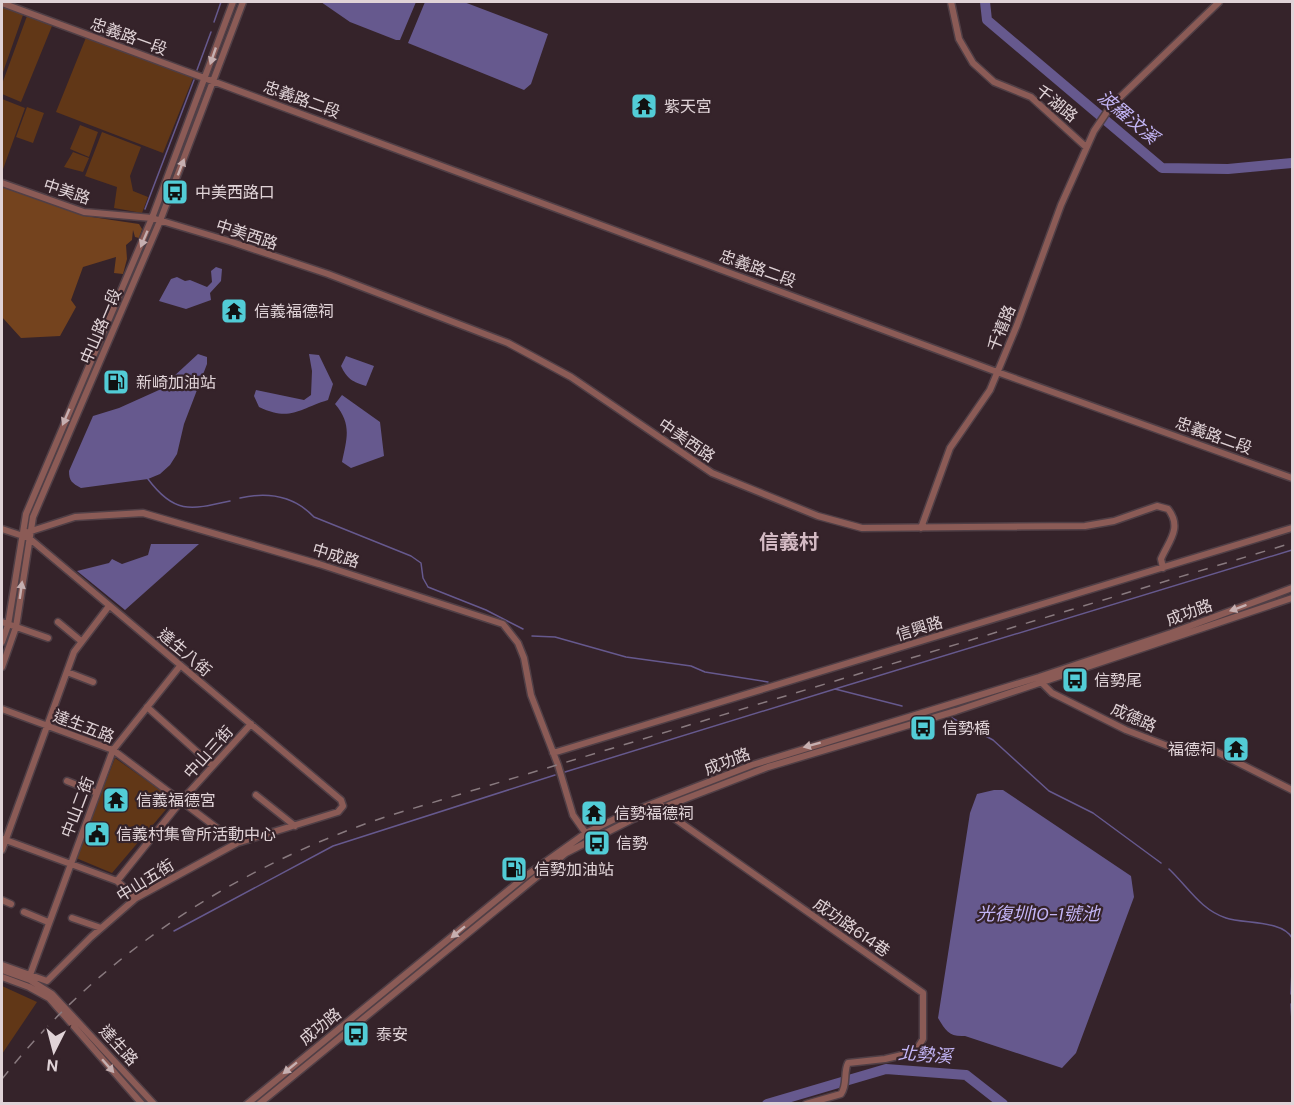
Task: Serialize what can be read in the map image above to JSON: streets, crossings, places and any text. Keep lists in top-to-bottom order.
{
  "streets": {
    "street": [
      "忠義路一段",
      "忠義路二段",
      "千湖路",
      "中美路",
      "中美西路",
      "中山路一段",
      "千禧路",
      "中成路",
      "成功路",
      "信興路",
      "達生八街",
      "成德路",
      "達生五路",
      "中山三街",
      "中山二街",
      "中山五街",
      "成功路614巷",
      "達生路"
    ]
  },
  "crossings": [
    ["忠義路一段", "忠義路二段"],
    ["忠義路一段", "中山路一段"],
    ["忠義路二段", "中山路一段"],
    ["忠義路二段", "千禧路"],
    ["千湖路", "千禧路"],
    ["中美路", "中美西路"],
    ["中美路", "中山路一段"],
    ["中美西路", "中山路一段"],
    ["中美西路", "千禧路"],
    ["中美西路", "信興路"],
    ["中山路一段", "中成路"],
    ["中山路一段", "達生八街"],
    ["中成路", "成功路"],
    ["中成路", "信興路"],
    ["中成路", "達生八街"],
    ["成功路", "成德路"],
    ["成功路", "成功路614巷"],
    ["達生八街", "中山三街"],
    ["達生八街", "中山二街"],
    ["達生八街", "中山五街"],
    ["達生五路", "中山三街"],
    ["達生五路", "中山二街"],
    ["達生五路", "中山五街"],
    ["中山二街", "中山五街"]
  ],
  "districts": ["信義村"],
  "water": ["波羅汶溪", "光復圳10-1號池", "北勢溪"],
  "places": {
    "temple": [
      "紫天宮",
      "信義福德祠",
      "福德祠",
      "信義福德宮",
      "信勢福德祠"
    ],
    "bus stop": [
      "中美西路口",
      "信勢尾",
      "信勢橋",
      "信勢",
      "泰安"
    ],
    "fuel station": ["新崎加油站", "信勢加油站"],
    "public building": ["信義村集會所活動中心"]
  },
  "north": "bottom"
}
